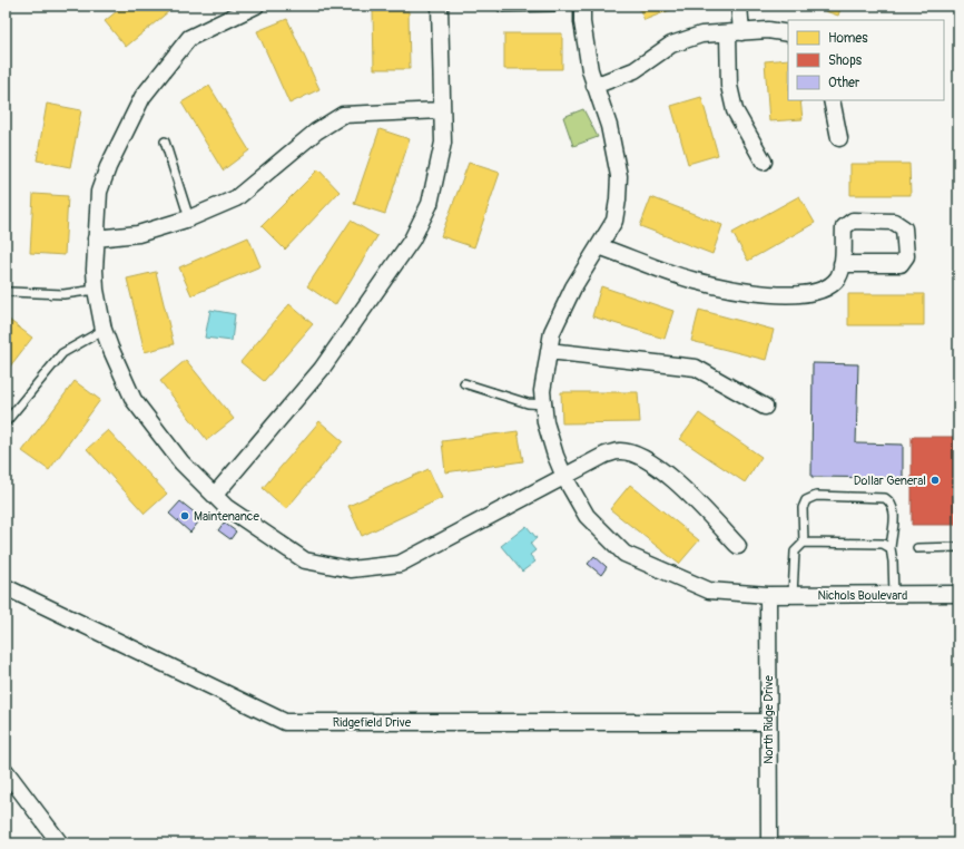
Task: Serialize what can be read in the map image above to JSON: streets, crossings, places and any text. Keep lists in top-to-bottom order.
{
  "streets": {
    "street": ["Nichols Boulevard", "North Ridge Drive", "Ridgefield Drive"]
  },
  "crossings": [
    ["Nichols Boulevard", "North Ridge Drive"],
    ["North Ridge Drive", "Ridgefield Drive"]
  ],
  "places": ["Dollar General", "Maintenance"],
  "legend": ["Homes", "Shops", "Other"]
}
